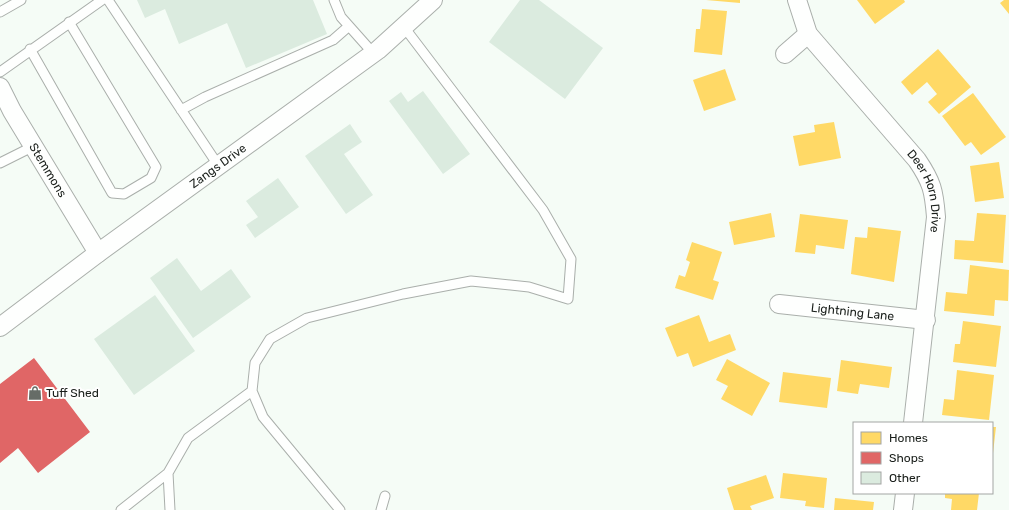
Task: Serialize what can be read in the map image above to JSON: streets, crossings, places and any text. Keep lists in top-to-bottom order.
{
  "streets": {
    "street": [
      "Zangs Drive",
      "Stemmons",
      "Deer Horn Drive",
      "Lightning Lane"
    ]
  },
  "crossings": [
    ["Zangs Drive", "Stemmons"],
    ["Deer Horn Drive", "Lightning Lane"]
  ],
  "places": {
    "shop": ["Tuff Shed"]
  },
  "legend": ["Homes", "Shops", "Other"]
}
